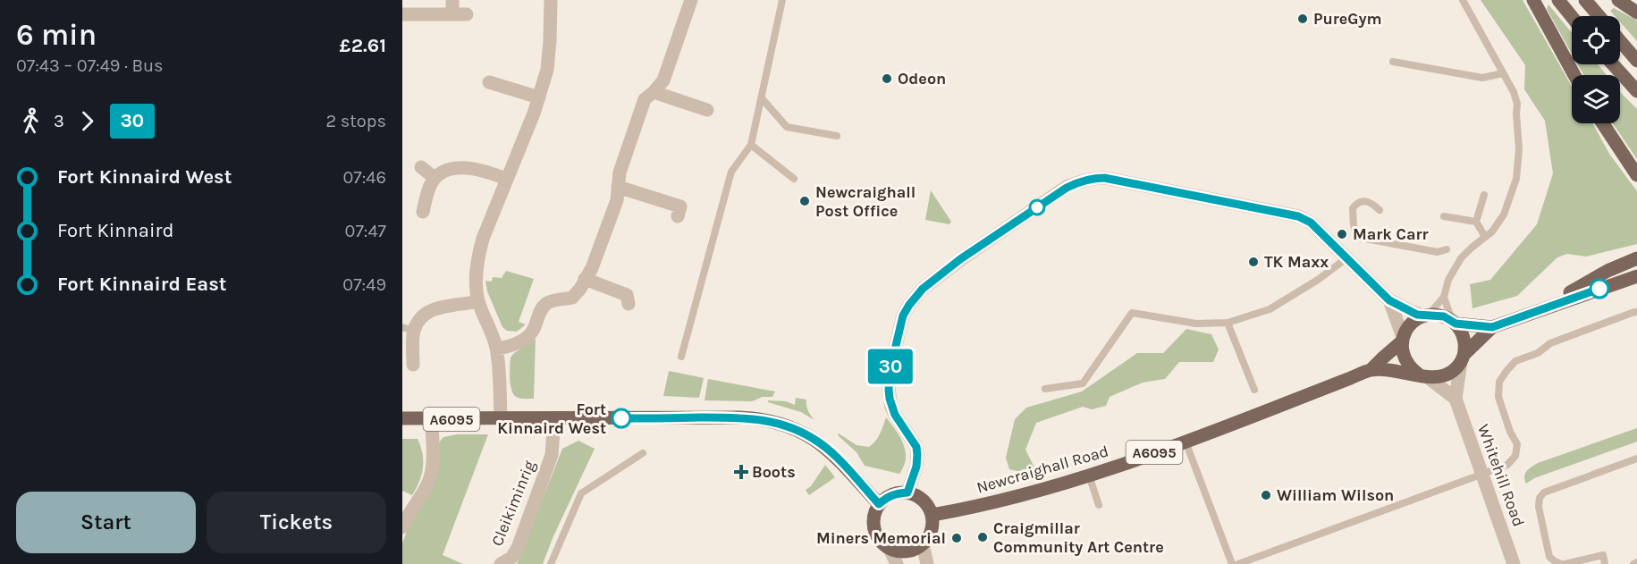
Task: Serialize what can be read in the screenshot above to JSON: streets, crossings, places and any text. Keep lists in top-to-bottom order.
{
  "streets": {
    "main road": ["A6095", "Newcraighall Road"],
    "street": ["Whitehill Road", "Cleikiminrig"]
  },
  "crossings": [
    ["A6095", "Newcraighall Road"],
    ["A6095", "Cleikiminrig"],
    ["Newcraighall Road", "Whitehill Road"]
  ],
  "places": {
    "other": [
      "PureGym",
      "Odeon",
      "Newcraighall Post Office",
      "Mark Carr",
      "TK Maxx",
      "Fort Kinnaird West",
      "William Wilson",
      "Craigmillar Community Art Centre",
      "Miners Memorial"
    ],
    "health": ["Boots"]
  },
  "lines": ["bus line 30"],
  "page": {
    "heading": ["6 min", "07:43 – 07:49 · Bus", "£2.61"],
    "on_map": "30",
    "legs": ["3", "30", "2 stops"],
    "list": [
      {
        "name": "Fort Kinnaird West",
        "value": "07:46"
      },
      {
        "name": "Fort Kinnaird",
        "value": "07:47"
      },
      {
        "name": "Fort Kinnaird East",
        "value": "07:49"
      }
    ],
    "buttons": ["Start", "Tickets"]
  }
}
